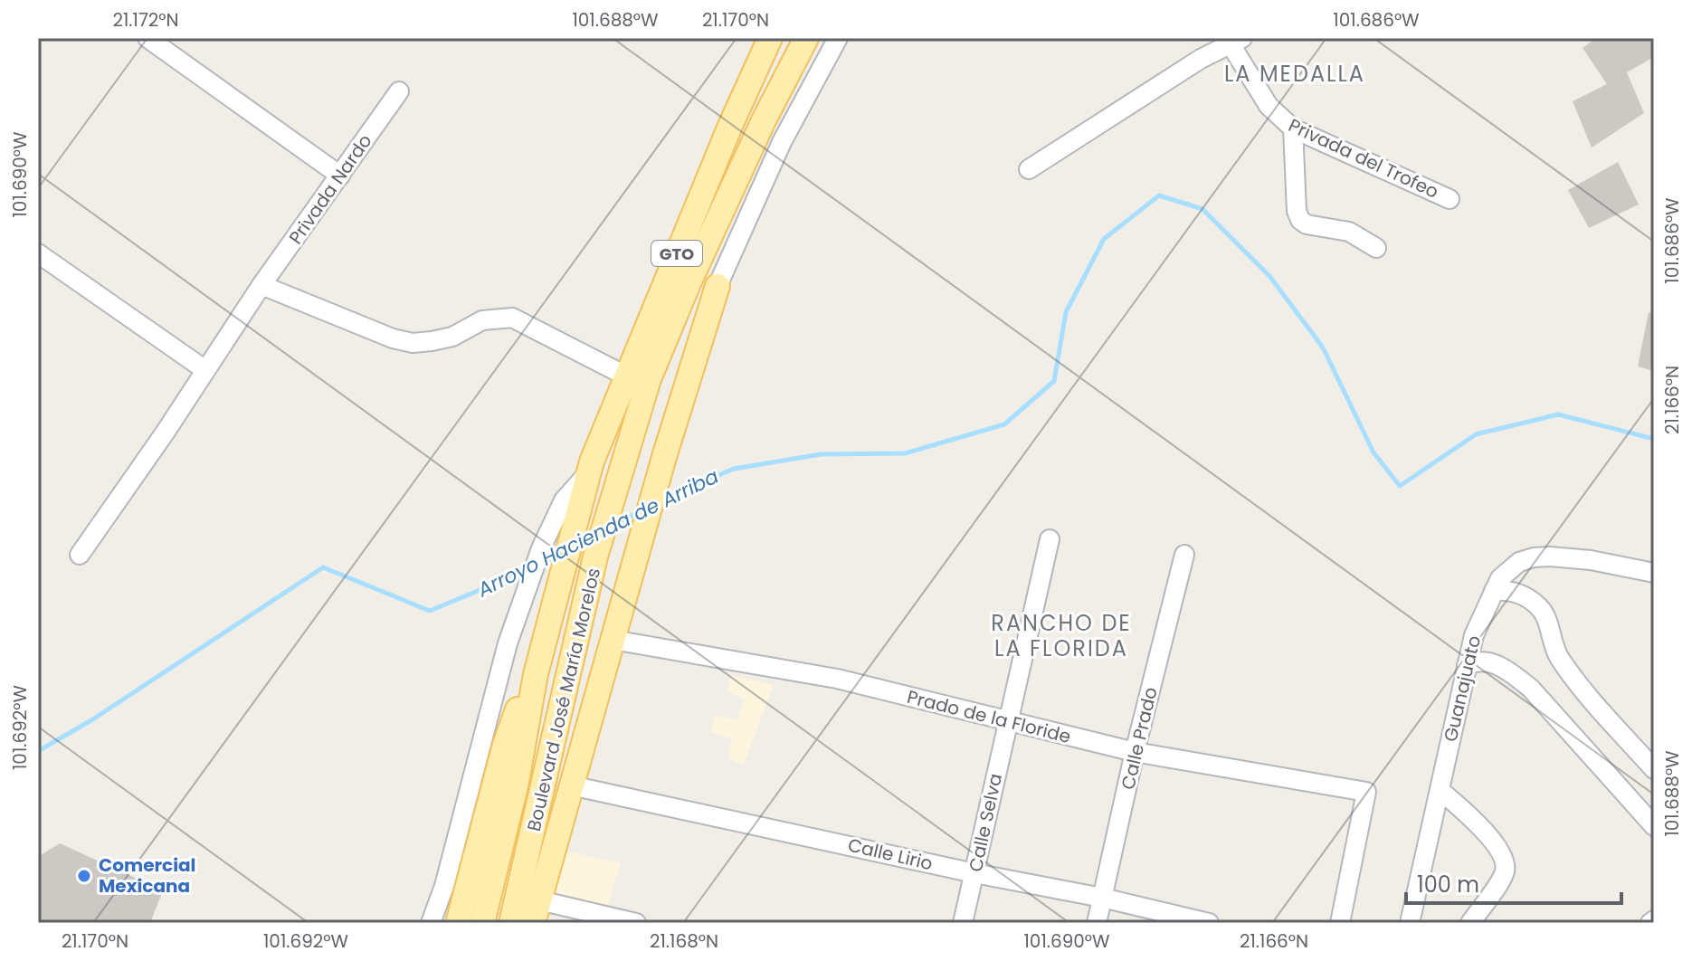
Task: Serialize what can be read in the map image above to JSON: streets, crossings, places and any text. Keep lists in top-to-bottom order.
{
  "streets": {
    "main road": ["GTO", "Boulevard José María Morelos"],
    "street": [
      "Privada del Trofeo",
      "Privada Nardo",
      "Guanajuato",
      "Prado de la Floride",
      "Calle Prado",
      "Calle Selva",
      "Calle Lirio"
    ]
  },
  "crossings": [
    ["Prado de la Floride", "Calle Prado"],
    ["Prado de la Floride", "Calle Selva"],
    ["Calle Prado", "Calle Lirio"],
    ["Calle Selva", "Calle Lirio"]
  ],
  "districts": ["LA MEDALLA", "RANCHO DE LA FLORIDA"],
  "water": ["Arroyo Hacienda de Arriba"],
  "places": ["Comercial Mexicana"],
  "scale_bar": "100 m",
  "coordinates": [
    "21.172°N",
    "101.688°W",
    "21.170°N",
    "101.686°W",
    "101.690°W",
    "21.166°N",
    "101.692°W",
    "21.168°N"
  ]
}
